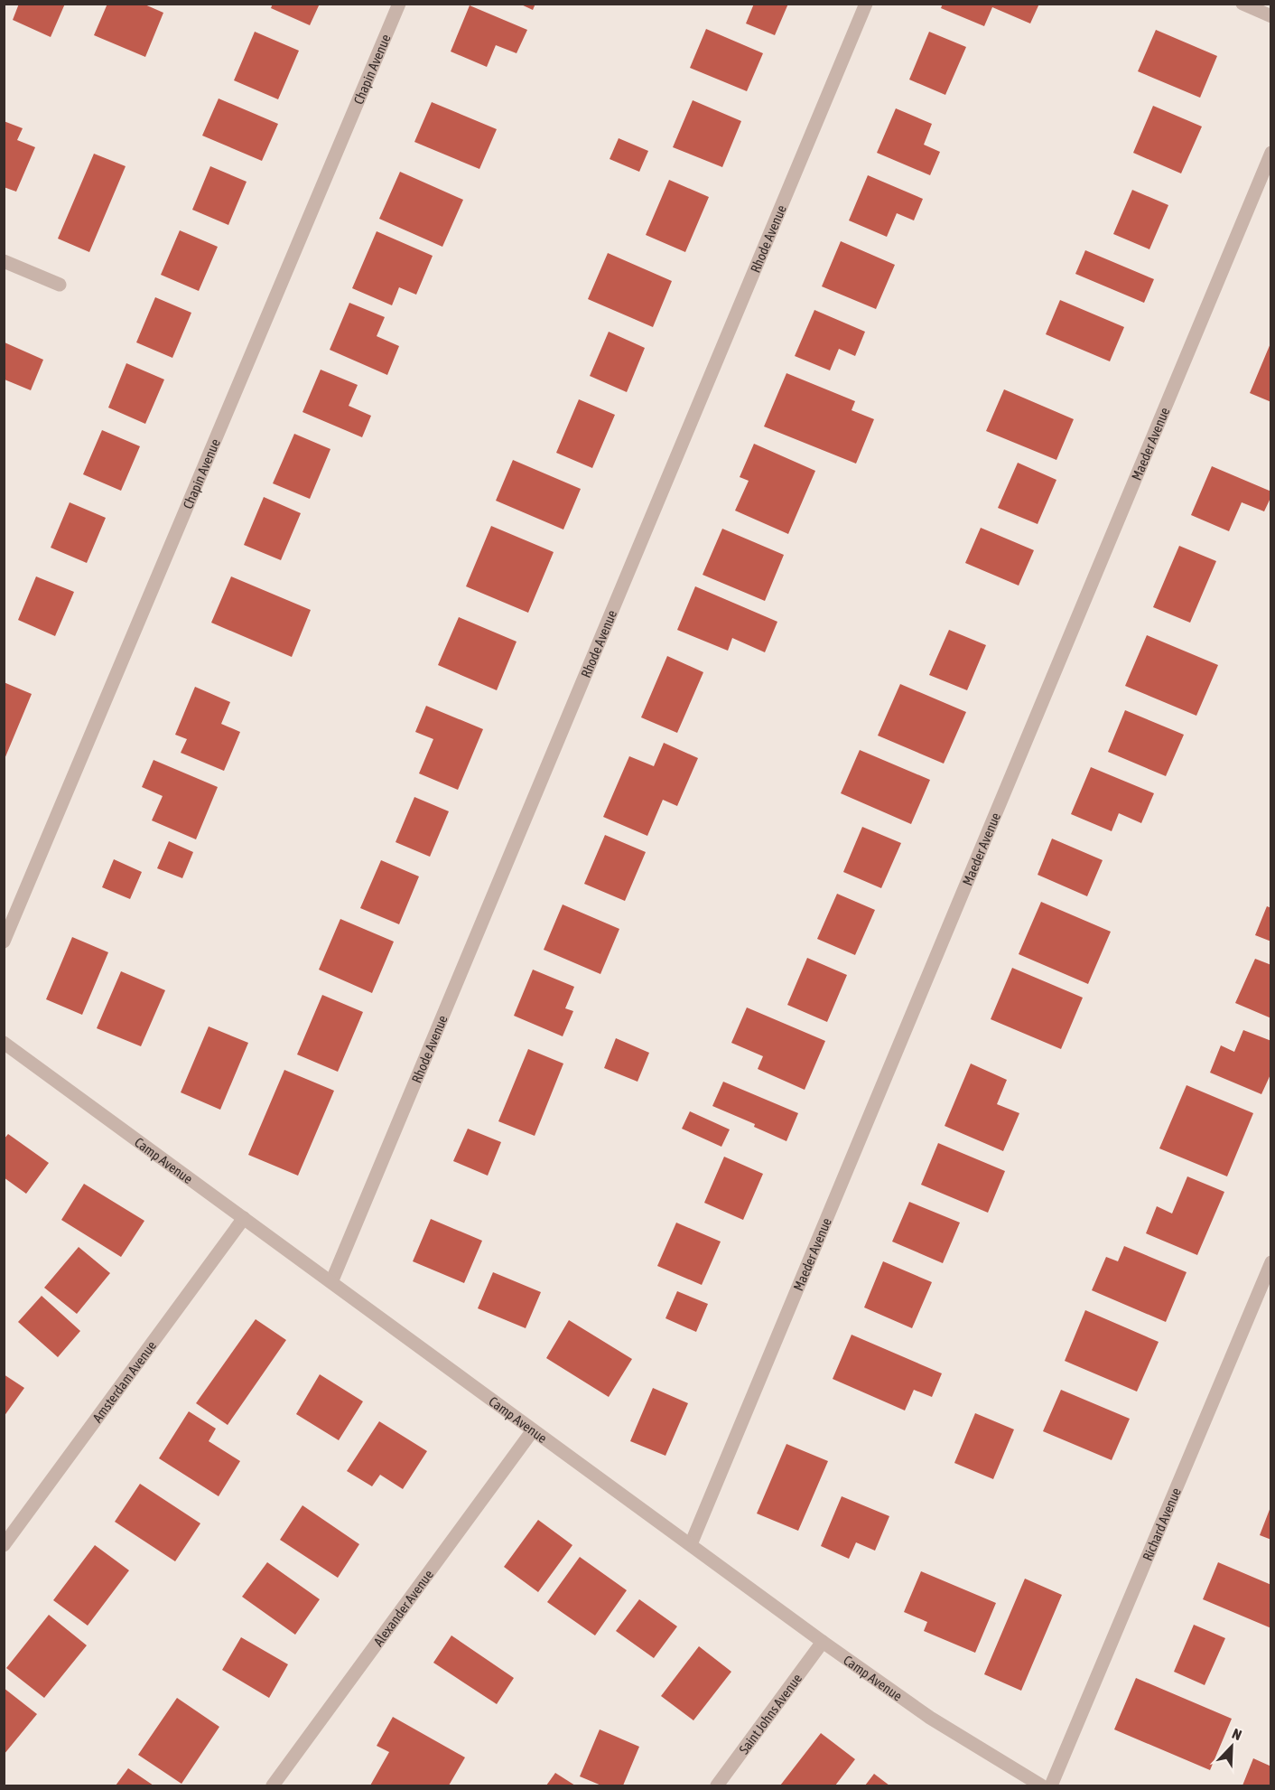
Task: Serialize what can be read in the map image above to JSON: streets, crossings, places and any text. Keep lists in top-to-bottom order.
{
  "streets": {
    "street": [
      "Chapin Avenue",
      "Rhode Avenue",
      "Maeder Avenue",
      "Camp Avenue",
      "Amsterdam Avenue",
      "Richard Avenue",
      "Alexander Avenue",
      "Saint Johns Avenue"
    ]
  },
  "crossings": [
    ["Rhode Avenue", "Camp Avenue"],
    ["Maeder Avenue", "Camp Avenue"],
    ["Camp Avenue", "Amsterdam Avenue"],
    ["Camp Avenue", "Alexander Avenue"],
    ["Camp Avenue", "Saint Johns Avenue"]
  ],
  "north": "top right"
}
